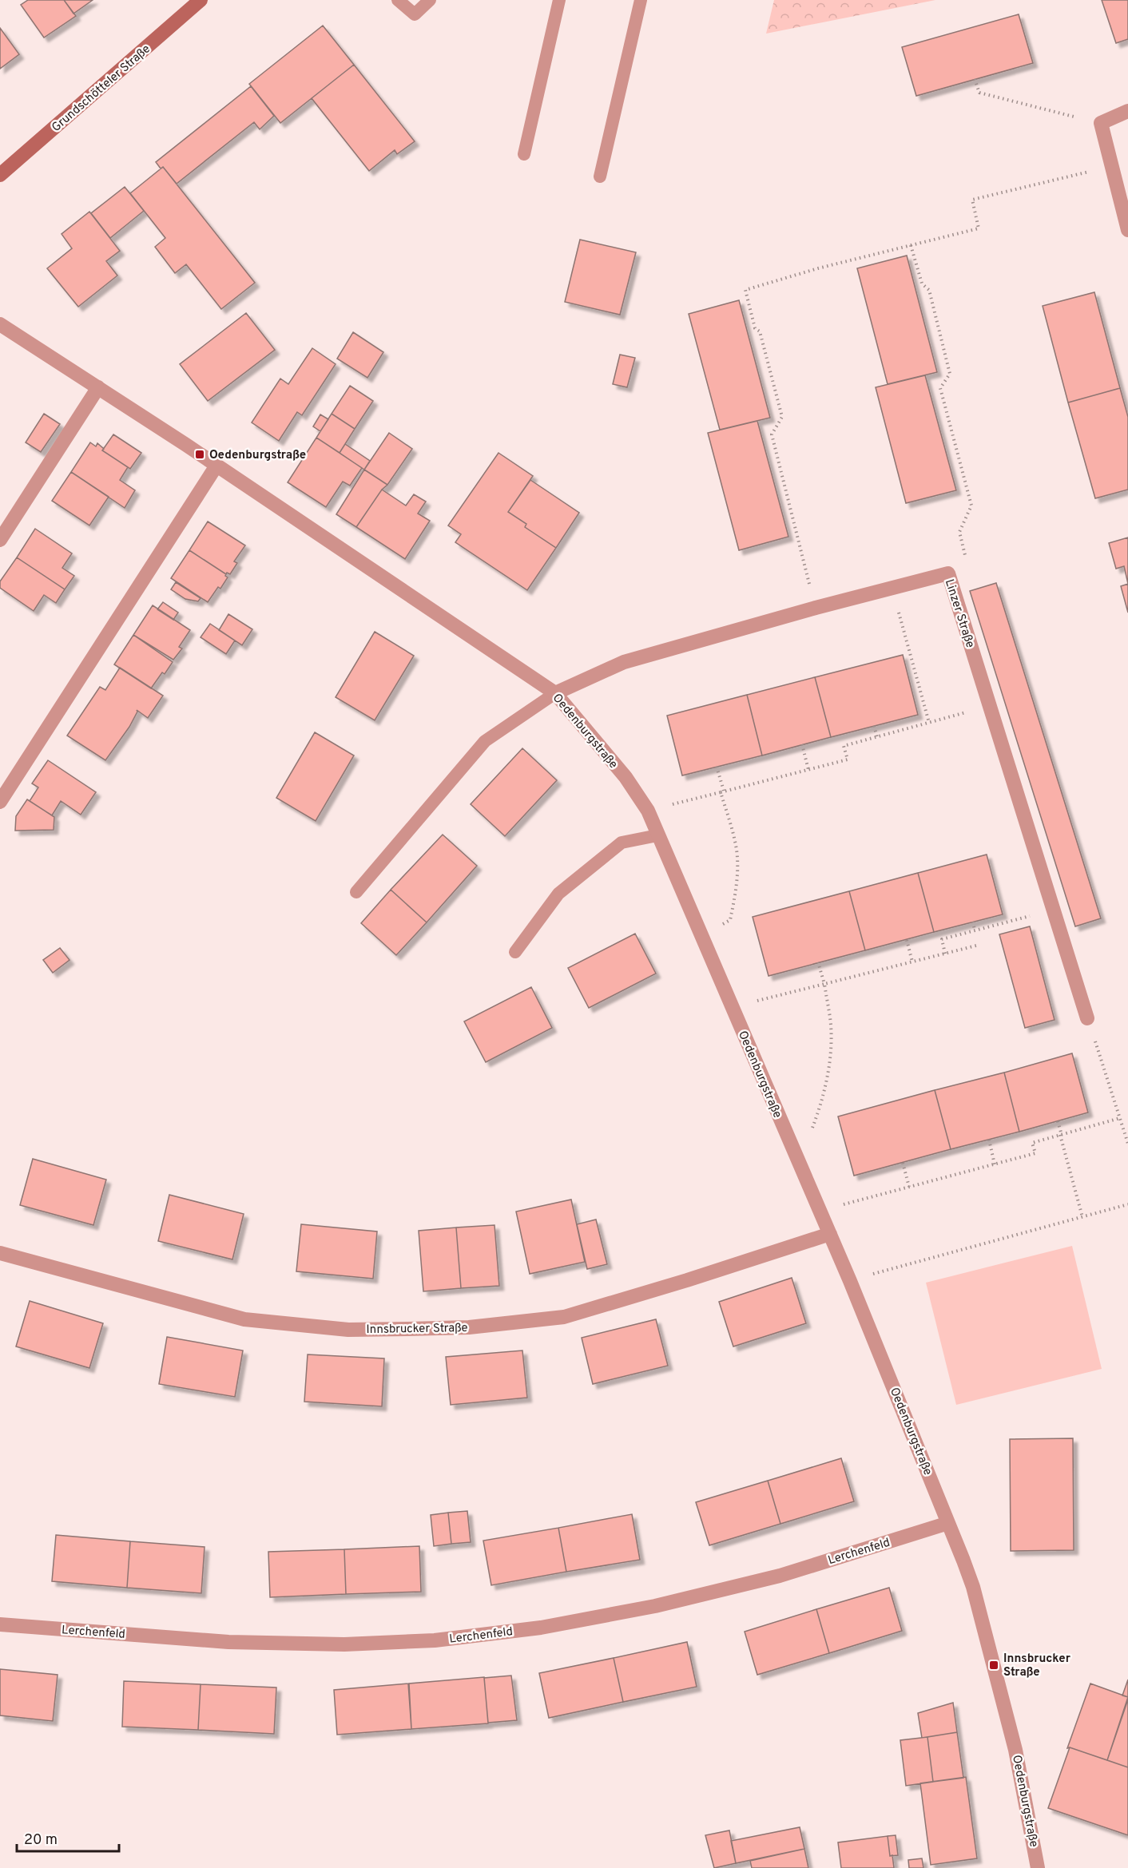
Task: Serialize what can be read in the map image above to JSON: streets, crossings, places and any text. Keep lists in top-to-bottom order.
{
  "streets": {
    "main road": ["Grundschötteler Straße"],
    "street": [
      "Linzer Straße",
      "Oedenburgstraße",
      "Innsbrucker Straße",
      "Lerchenfeld"
    ]
  },
  "crossings": [
    ["Linzer Straße", "Oedenburgstraße"],
    ["Oedenburgstraße", "Innsbrucker Straße"],
    ["Oedenburgstraße", "Lerchenfeld"]
  ],
  "places": {
    "transit": ["Oedenburgstraße", "Innsbrucker Straße"]
  },
  "scale_bar": "20 m"
}
